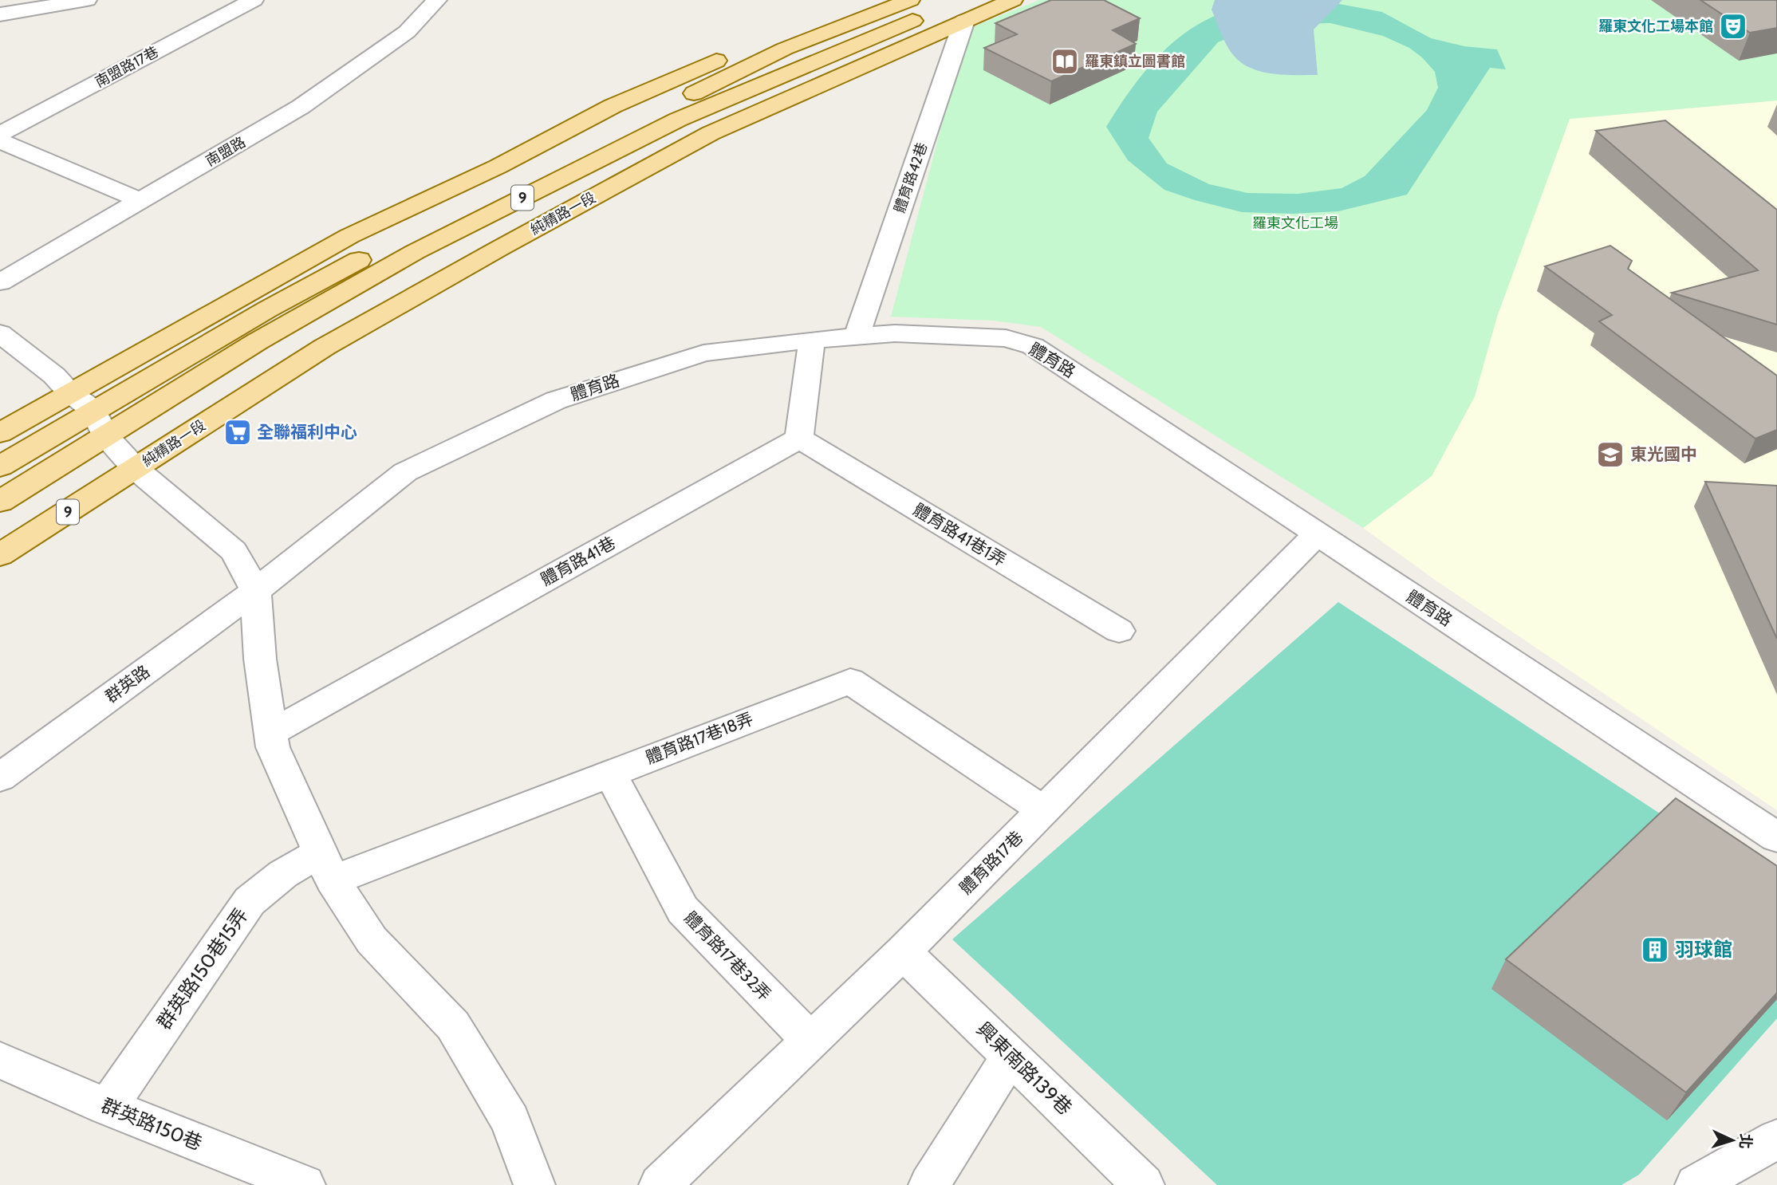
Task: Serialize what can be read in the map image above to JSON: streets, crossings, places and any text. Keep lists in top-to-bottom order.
{
  "streets": {
    "main road": ["9", "純精路一段"],
    "street": [
      "南盟路17巷",
      "南盟路",
      "體育路42巷",
      "體育路",
      "體育路41巷1弄",
      "體育路41巷",
      "群英路",
      "體育路17巷18弄",
      "體育路17巷",
      "體育路17巷32弄",
      "群英路150巷15弄",
      "興東南路139巷",
      "群英路150巷"
    ]
  },
  "crossings": [
    ["體育路42巷", "純精路一段"],
    ["體育路42巷", "體育路"],
    ["9", "純精路一段"],
    ["體育路", "群英路"],
    ["體育路", "體育路17巷"],
    ["體育路41巷1弄", "體育路41巷"],
    ["體育路17巷18弄", "體育路17巷"],
    ["體育路17巷18弄", "體育路17巷32弄"],
    ["體育路17巷18弄", "群英路150巷15弄"],
    ["體育路17巷", "體育路17巷32弄"],
    ["體育路17巷", "興東南路139巷"],
    ["群英路150巷15弄", "群英路150巷"]
  ],
  "parks": ["羅東文化工場"],
  "places": {
    "theatre": ["羅東文化工場本館"],
    "library": ["羅東鎮立圖書館"],
    "supermarket": ["全聯福利中心"],
    "school or university": ["東光國中"],
    "building": ["羽球館"]
  },
  "north": "right"
}
